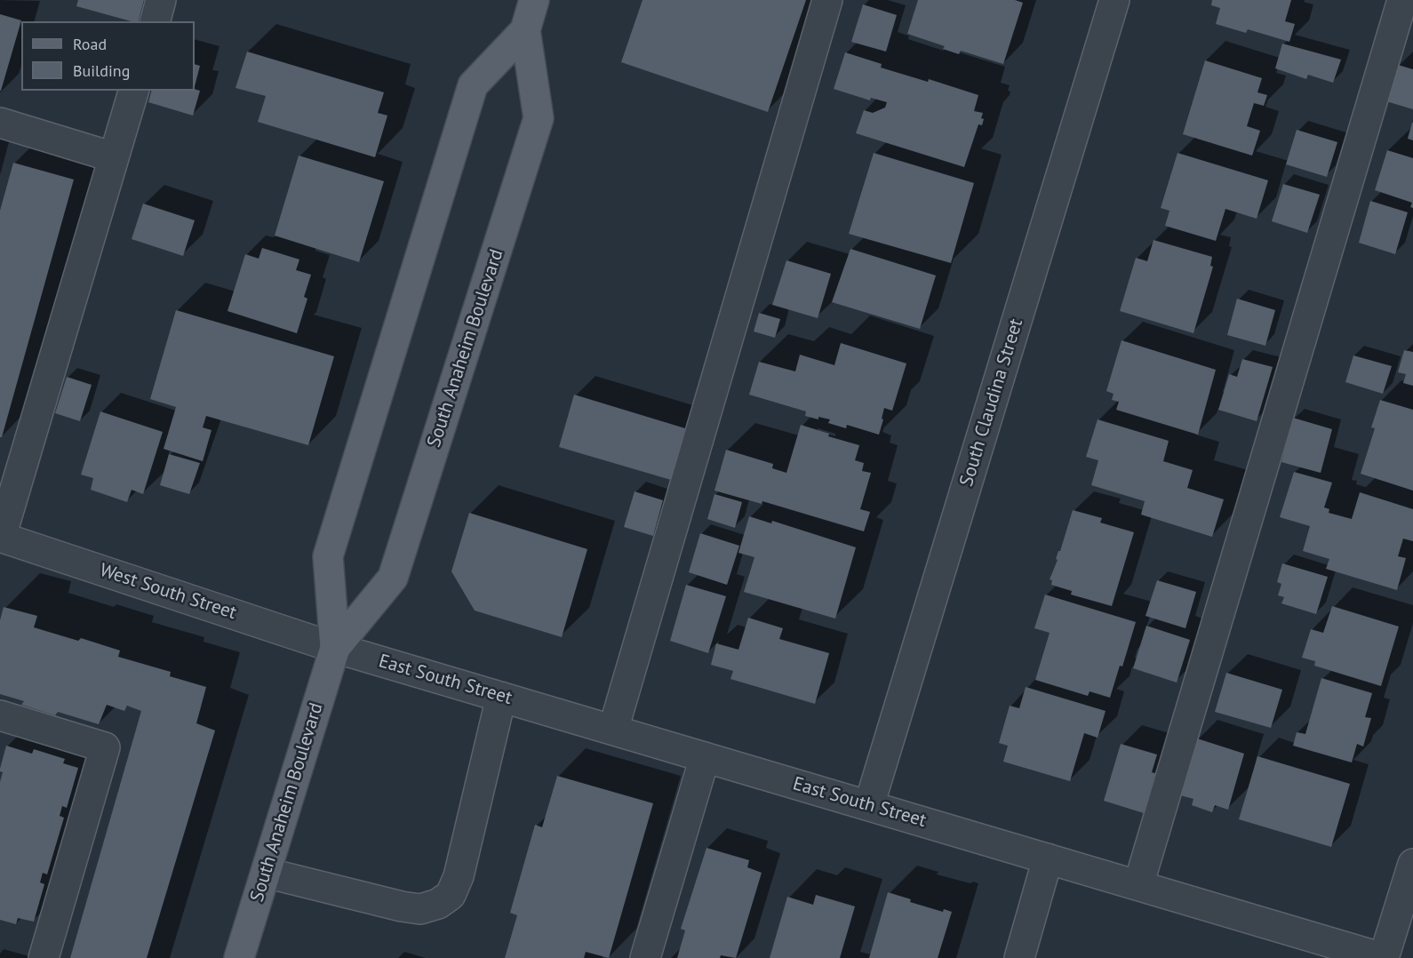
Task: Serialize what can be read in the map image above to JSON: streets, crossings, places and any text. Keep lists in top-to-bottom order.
{
  "streets": {
    "main road": ["South Anaheim Boulevard"],
    "street": ["South Claudina Street", "West South Street", "East South Street"]
  },
  "crossings": [
    ["South Anaheim Boulevard", "West South Street"],
    ["South Anaheim Boulevard", "East South Street"],
    ["South Claudina Street", "East South Street"],
    ["West South Street", "East South Street"]
  ],
  "legend": ["Road", "Building"]
}
